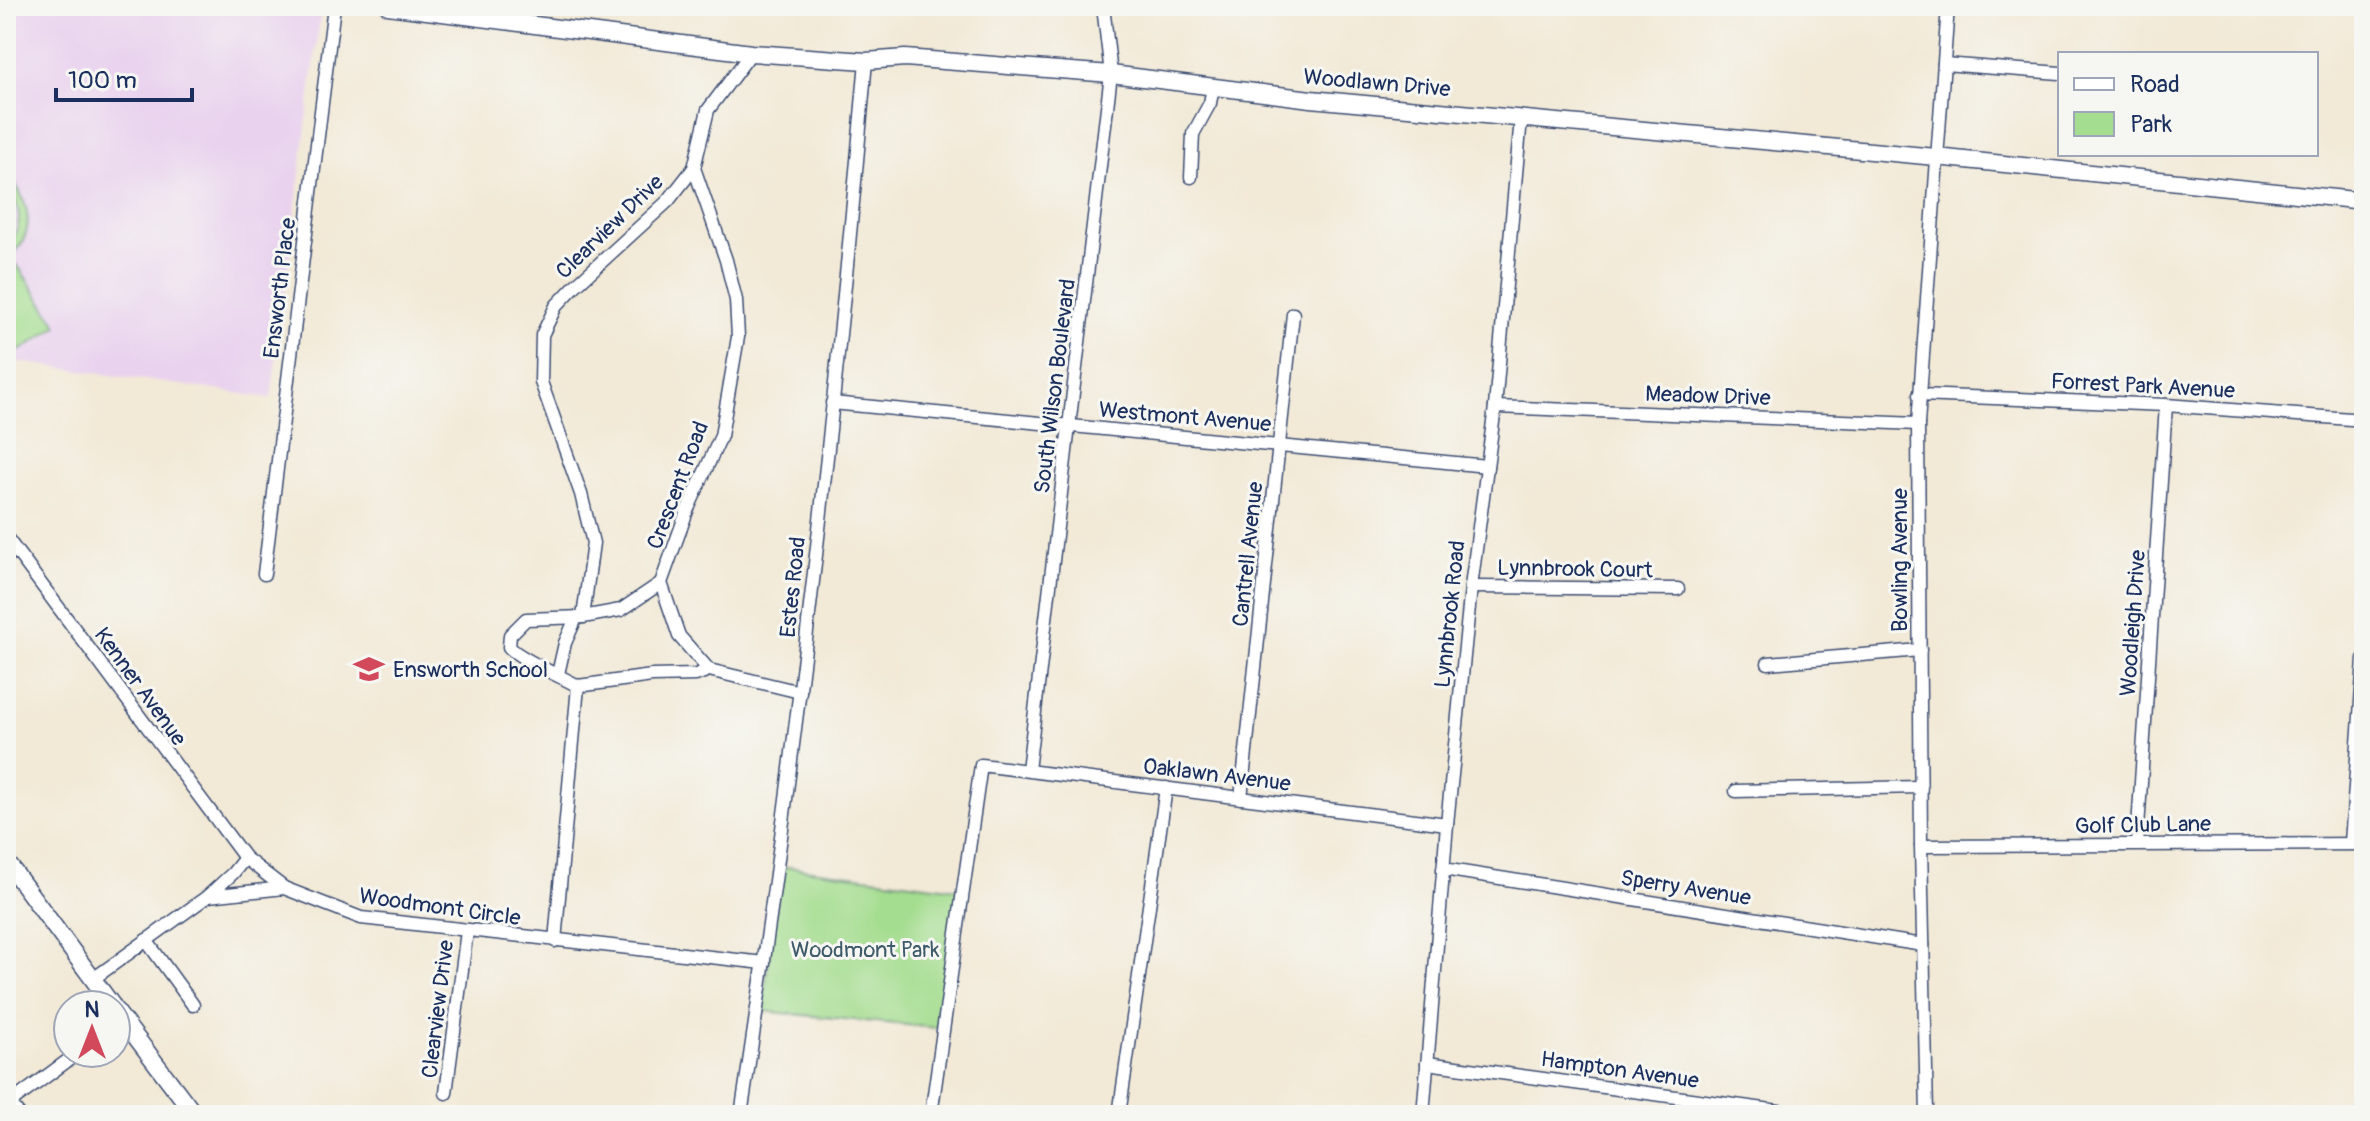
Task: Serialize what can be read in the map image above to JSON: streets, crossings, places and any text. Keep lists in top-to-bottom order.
{
  "streets": {
    "main road": ["Woodlawn Drive"],
    "street": [
      "Clearview Drive",
      "Ensworth Place",
      "Forrest Park Avenue",
      "South Wilson Boulevard",
      "Meadow Drive",
      "Westmont Avenue",
      "Crescent Road",
      "Cantrell Avenue",
      "Bowling Avenue",
      "Lynnbrook Court",
      "Estes Road",
      "Lynnbrook Road",
      "Woodleigh Drive",
      "Kenner Avenue",
      "Oaklawn Avenue",
      "Golf Club Lane",
      "Sperry Avenue",
      "Woodmont Circle",
      "Hampton Avenue"
    ]
  },
  "crossings": [
    ["Woodlawn Drive", "Clearview Drive"],
    ["Woodlawn Drive", "South Wilson Boulevard"],
    ["Woodlawn Drive", "Bowling Avenue"],
    ["Woodlawn Drive", "Estes Road"],
    ["Woodlawn Drive", "Lynnbrook Road"],
    ["Clearview Drive", "Crescent Road"],
    ["Clearview Drive", "Woodmont Circle"],
    ["Forrest Park Avenue", "Bowling Avenue"],
    ["Forrest Park Avenue", "Woodleigh Drive"],
    ["South Wilson Boulevard", "Westmont Avenue"],
    ["South Wilson Boulevard", "Oaklawn Avenue"],
    ["Meadow Drive", "Bowling Avenue"],
    ["Meadow Drive", "Lynnbrook Road"],
    ["Westmont Avenue", "Cantrell Avenue"],
    ["Westmont Avenue", "Estes Road"],
    ["Westmont Avenue", "Lynnbrook Road"],
    ["Cantrell Avenue", "Oaklawn Avenue"],
    ["Bowling Avenue", "Golf Club Lane"],
    ["Bowling Avenue", "Sperry Avenue"],
    ["Lynnbrook Court", "Lynnbrook Road"],
    ["Estes Road", "Woodmont Circle"],
    ["Lynnbrook Road", "Oaklawn Avenue"],
    ["Lynnbrook Road", "Sperry Avenue"],
    ["Lynnbrook Road", "Hampton Avenue"],
    ["Woodleigh Drive", "Golf Club Lane"],
    ["Kenner Avenue", "Woodmont Circle"]
  ],
  "parks": ["Woodmont Park"],
  "places": {
    "school or university": ["Ensworth School"]
  },
  "legend": ["Road", "Park"],
  "scale_bar": "100 m",
  "north": "top"
}
